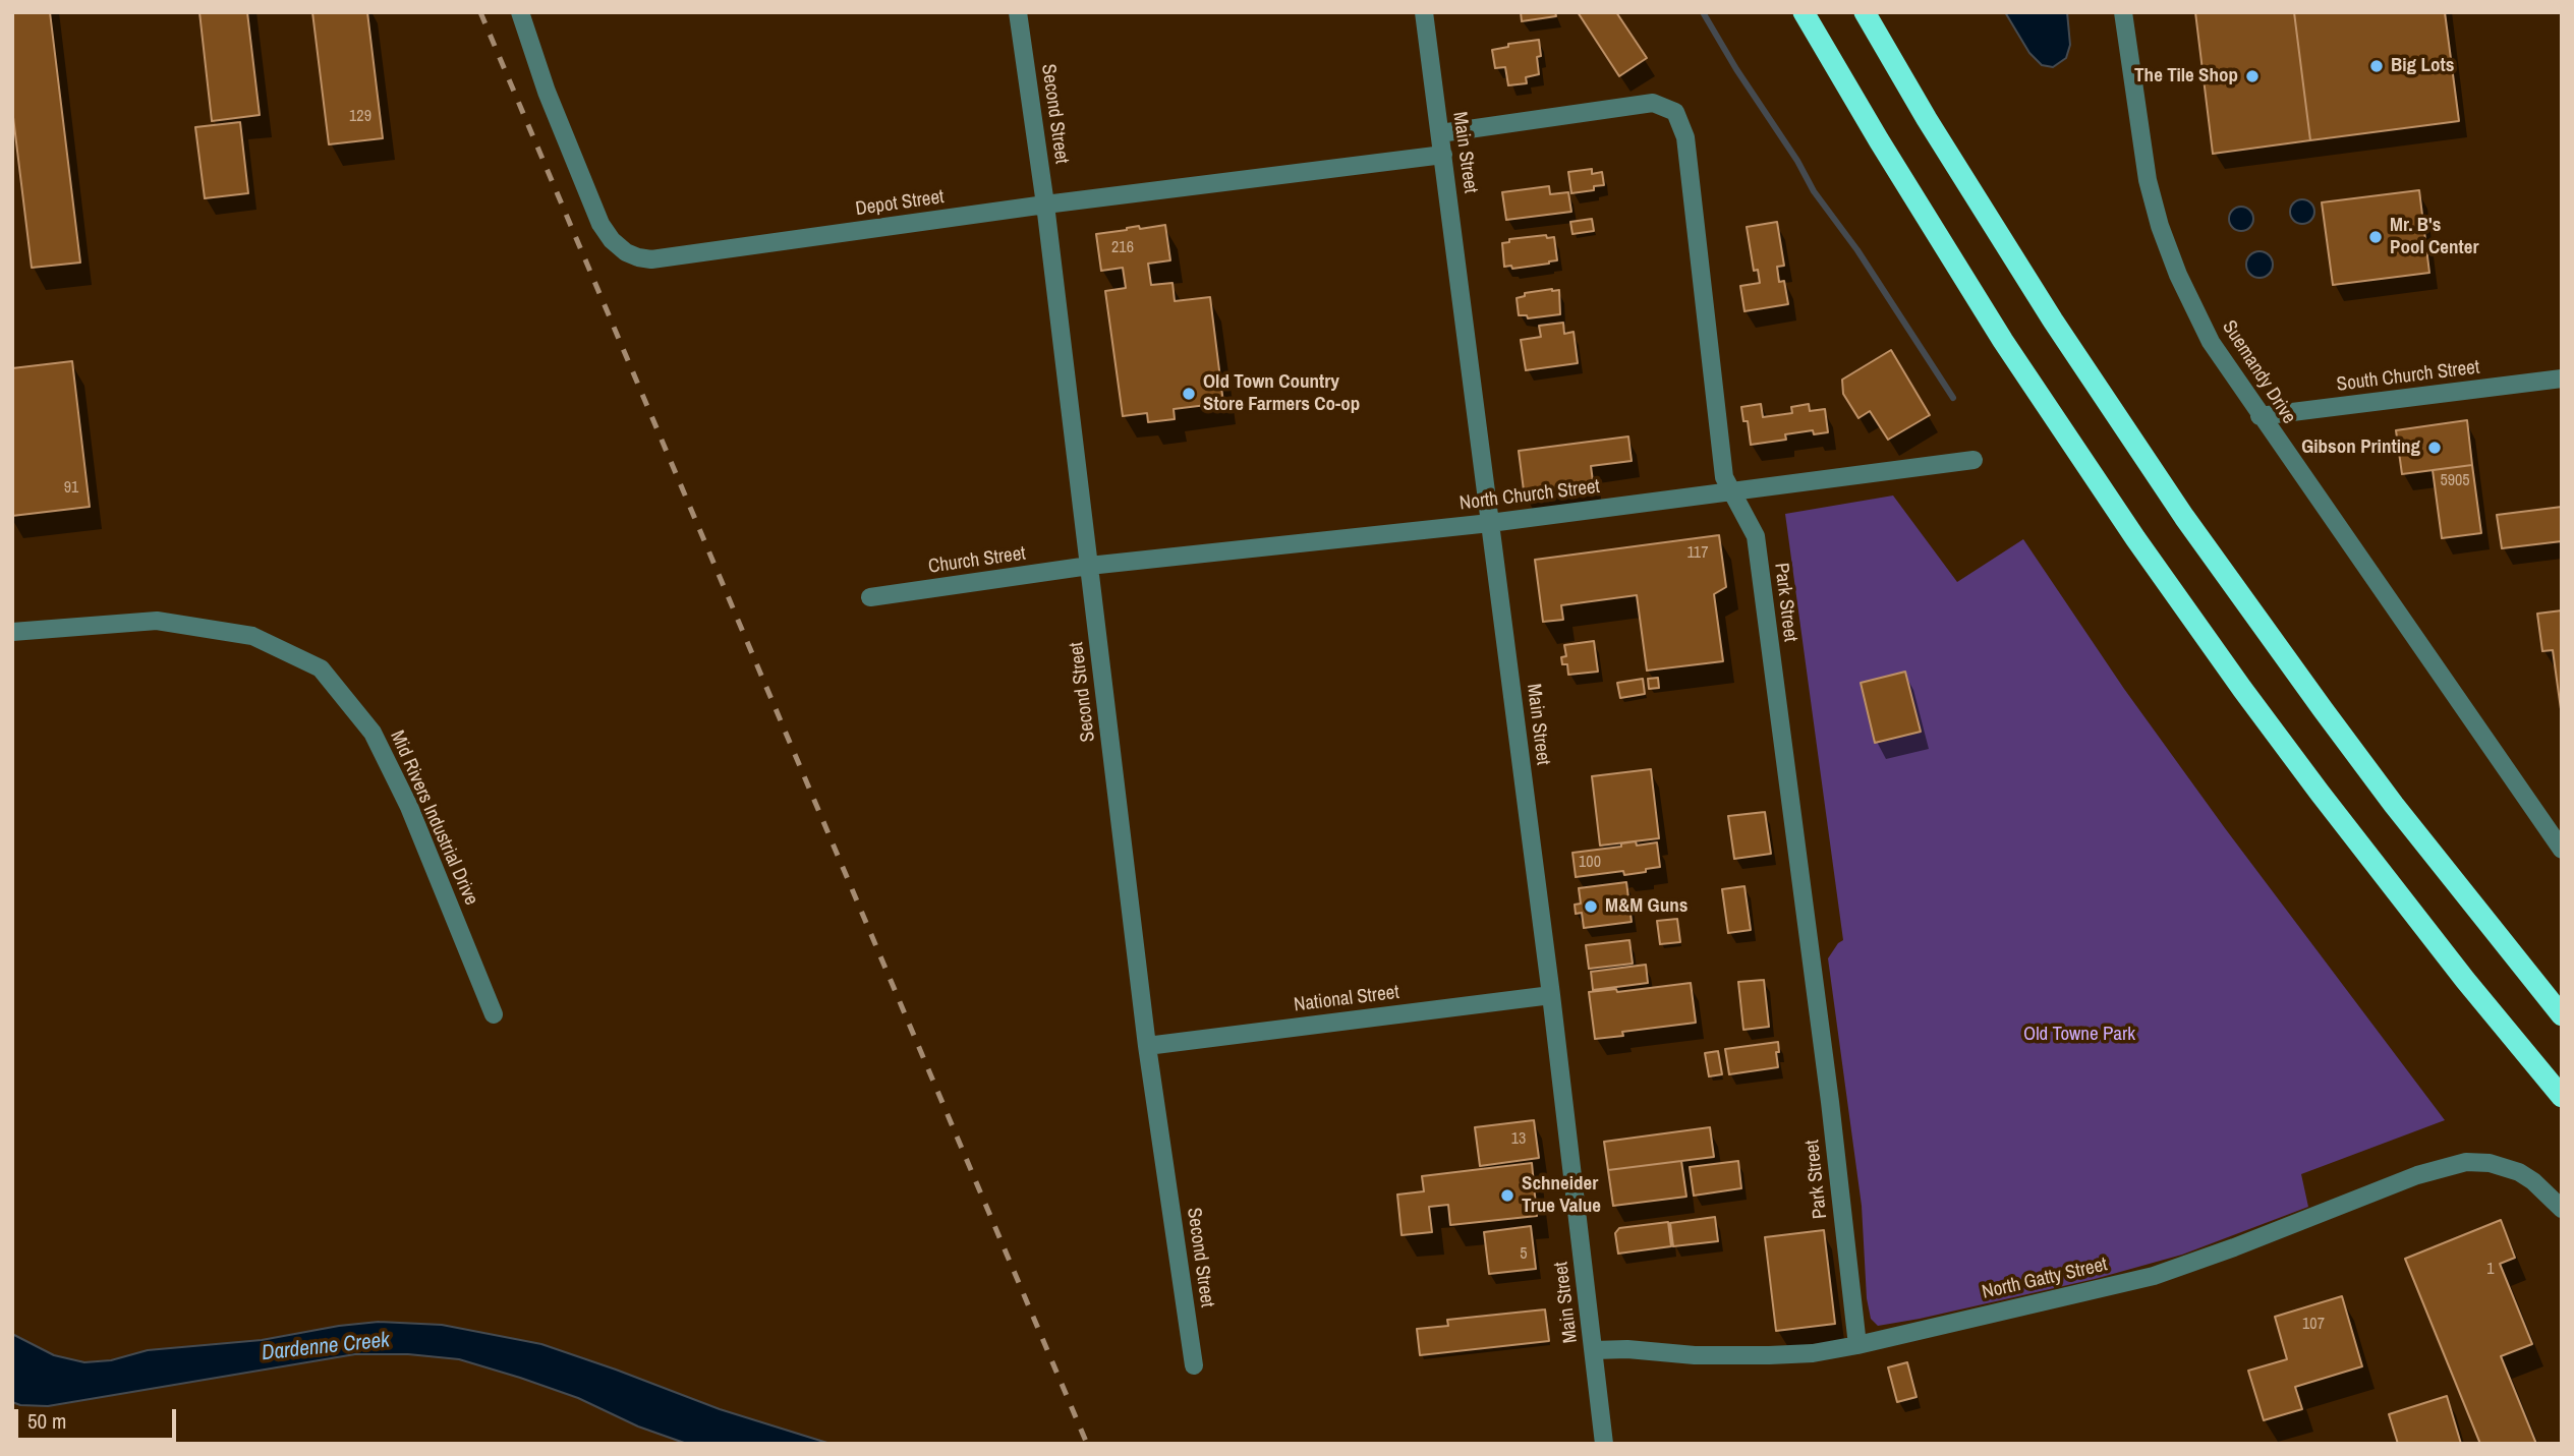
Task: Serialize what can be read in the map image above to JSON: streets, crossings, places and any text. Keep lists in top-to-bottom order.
{
  "streets": {
    "street": [
      "Second Street",
      "Main Street",
      "Depot Street",
      "Suemandy Drive",
      "South Church Street",
      "North Church Street",
      "Church Street",
      "Park Street",
      "Mid Rivers Industrial Drive",
      "National Street",
      "North Gatty Street"
    ]
  },
  "crossings": [
    ["Second Street", "Depot Street"],
    ["Second Street", "North Church Street"],
    ["Second Street", "Church Street"],
    ["Second Street", "National Street"],
    ["Main Street", "Depot Street"],
    ["Main Street", "North Church Street"],
    ["Main Street", "Park Street"],
    ["Main Street", "National Street"],
    ["Main Street", "North Gatty Street"],
    ["Suemandy Drive", "South Church Street"],
    ["North Church Street", "Church Street"],
    ["North Church Street", "Park Street"],
    ["Park Street", "North Gatty Street"]
  ],
  "water": ["Dardenne Creek"],
  "parks": ["Old Towne Park"],
  "places": [
    "Big Lots",
    "The Tile Shop",
    "Mr. B's Pool Center",
    "Old Town Country Store Farmers Co-op",
    "Gibson Printing",
    "M&M Guns",
    "Schneider True Value"
  ],
  "house_numbers": [
    "129",
    "216",
    "5905",
    "91",
    "117",
    "100",
    "13",
    "5",
    "1",
    "107"
  ],
  "scale_bar": "50 m"
}
